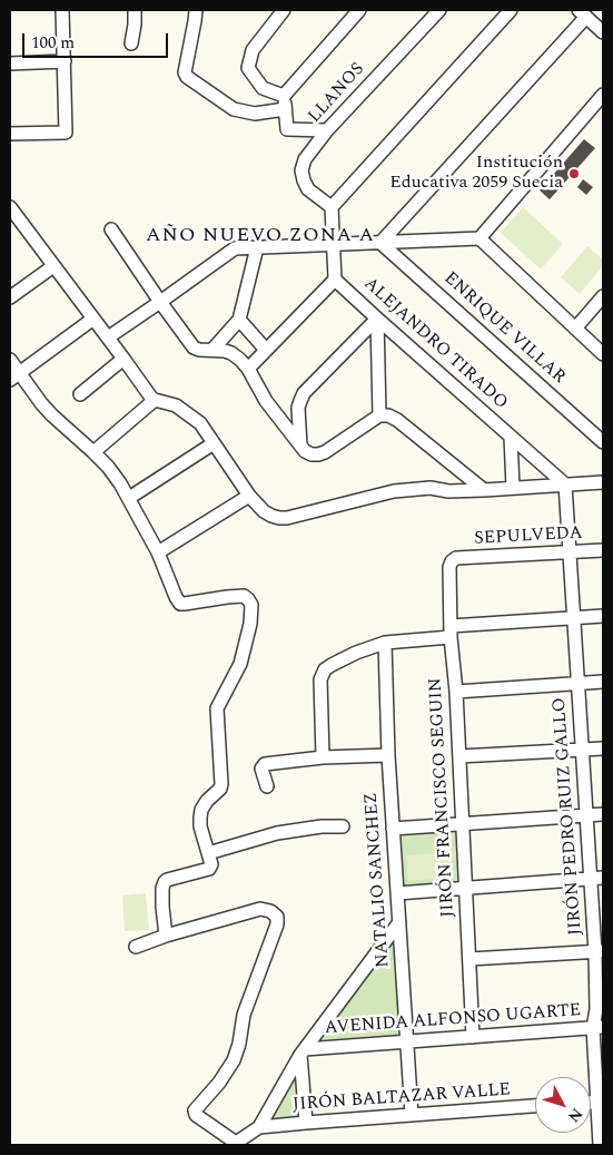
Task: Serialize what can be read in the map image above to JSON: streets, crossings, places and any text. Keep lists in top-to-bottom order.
{
  "streets": {
    "street": [
      "LLANOS",
      "ENRIQUE VILLAR",
      "ALEJANDRO TIRADO",
      "SEPULVEDA",
      "JIRÓN FRANCISCO SEGUIN",
      "JIRÓN PEDRO RUIZ GALLO",
      "NATALIO SANCHEZ",
      "AVENIDA ALFONSO UGARTE",
      "JIRÓN BALTAZAR VALLE"
    ]
  },
  "crossings": [
    ["LLANOS", "ALEJANDRO TIRADO"],
    ["ALEJANDRO TIRADO", "JIRÓN PEDRO RUIZ GALLO"],
    ["SEPULVEDA", "JIRÓN FRANCISCO SEGUIN"],
    ["SEPULVEDA", "JIRÓN PEDRO RUIZ GALLO"],
    ["JIRÓN FRANCISCO SEGUIN", "AVENIDA ALFONSO UGARTE"],
    ["JIRÓN PEDRO RUIZ GALLO", "AVENIDA ALFONSO UGARTE"],
    ["NATALIO SANCHEZ", "AVENIDA ALFONSO UGARTE"],
    ["NATALIO SANCHEZ", "JIRÓN BALTAZAR VALLE"]
  ],
  "districts": ["AÑO NUEVO ZONA A"],
  "places": ["Institución Educativa 2059 Suecia"],
  "scale_bar": "100 m",
  "north": "bottom right"
}
